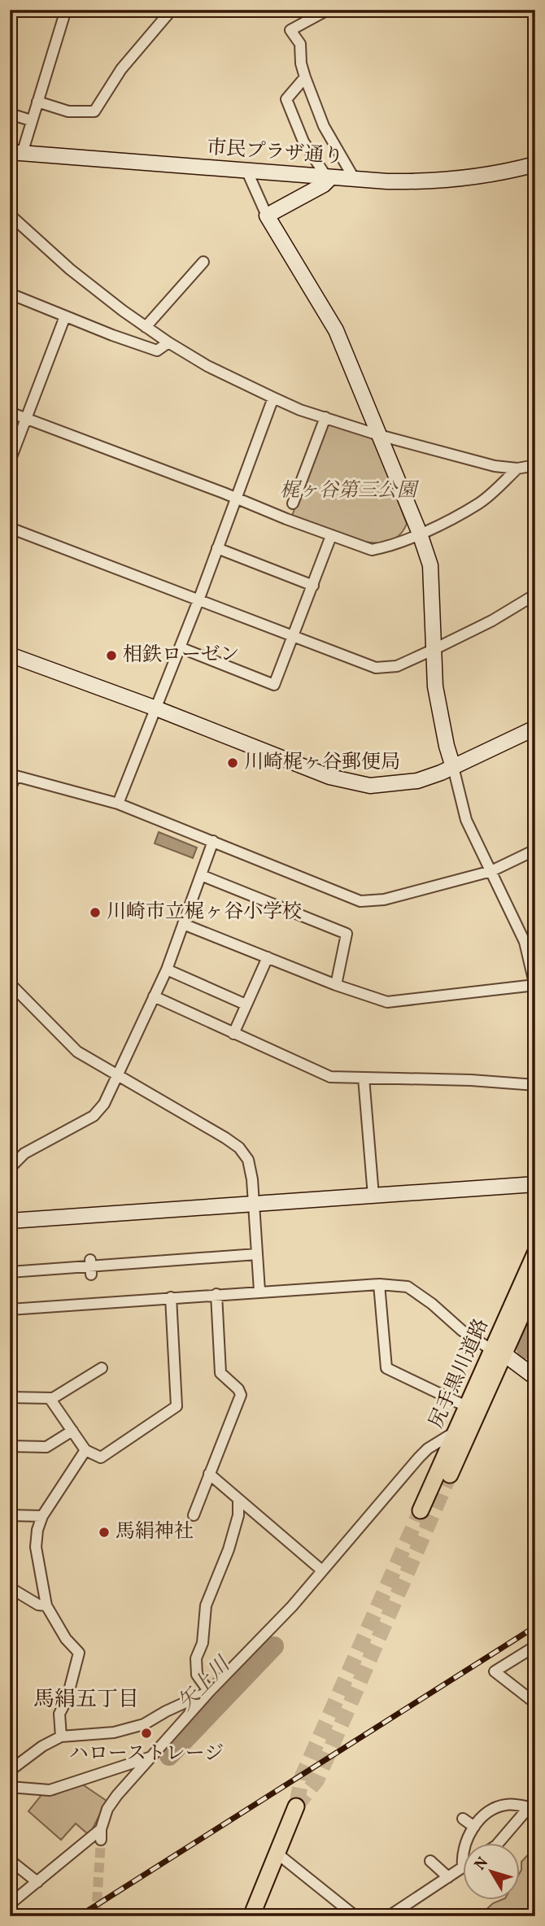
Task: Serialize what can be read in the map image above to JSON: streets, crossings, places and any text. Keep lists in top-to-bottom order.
{
  "streets": {
    "main road": ["尻手黒川道路"],
    "street": ["市民プラザ通り"]
  },
  "districts": ["馬絹五丁目"],
  "water": ["矢上川"],
  "parks": ["梶ヶ谷第三公園"],
  "places": [
    "相鉄ローゼン",
    "川崎梶ヶ谷郵便局",
    "川崎市立梶ヶ谷小学校",
    "馬絹神社",
    "ハローストレージ"
  ],
  "north": "top left"
}
